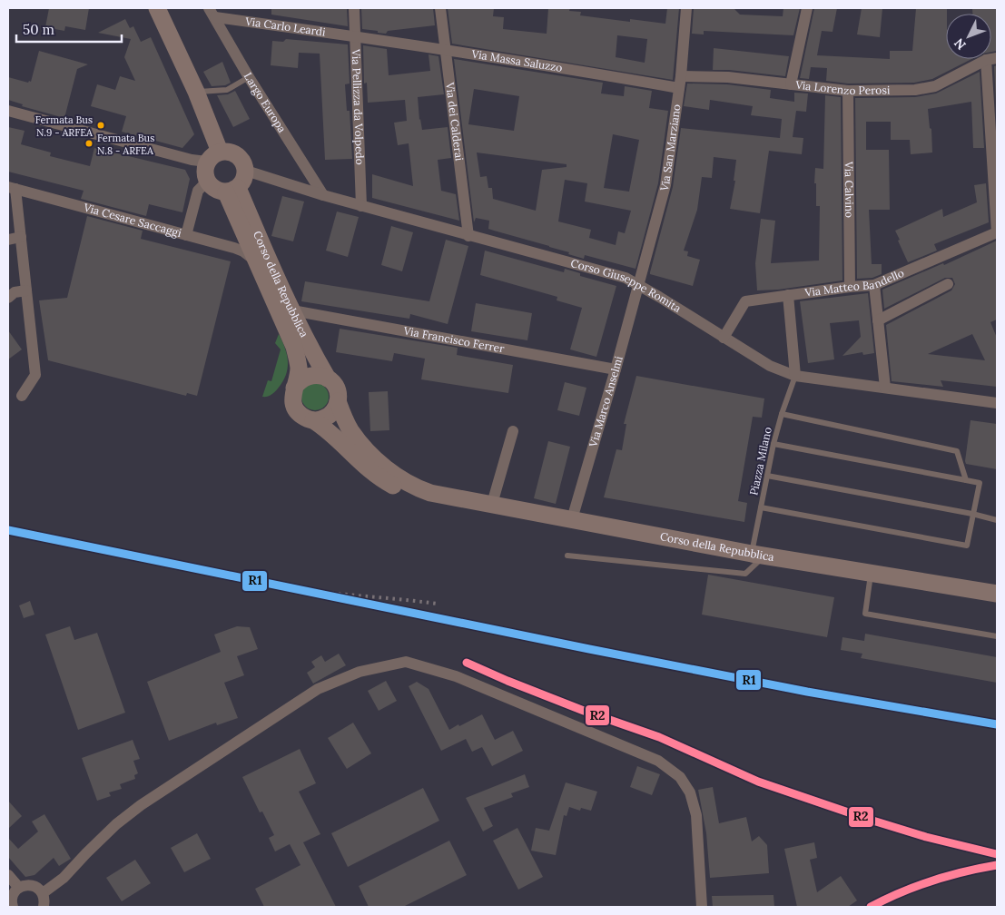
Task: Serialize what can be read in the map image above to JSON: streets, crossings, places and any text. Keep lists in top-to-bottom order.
{
  "streets": {
    "street": [
      "Via Carlo Leardi",
      "Via Massa Saluzzo",
      "Via Lorenzo Perosi",
      "Largo Europa",
      "Via Pellizza da Volpedo",
      "Via dei Calderai",
      "Via San Marziano",
      "Via Calvino",
      "Via Cesare Saccaggi",
      "Via Matteo Bandello",
      "Corso della Repubblica",
      "Corso Giuseppe Romita",
      "Via Francisco Ferrer",
      "Via Marco Anselmi"
    ],
    "lane": ["Piazza Milano"]
  },
  "crossings": [
    ["Via Carlo Leardi", "Via Massa Saluzzo"],
    ["Via Carlo Leardi", "Largo Europa"],
    ["Via Carlo Leardi", "Via Pellizza da Volpedo"],
    ["Via Massa Saluzzo", "Via Pellizza da Volpedo"],
    ["Via Massa Saluzzo", "Via dei Calderai"],
    ["Via Massa Saluzzo", "Via San Marziano"],
    ["Via Lorenzo Perosi", "Via San Marziano"],
    ["Via Lorenzo Perosi", "Via Calvino"],
    ["Largo Europa", "Corso Giuseppe Romita"],
    ["Via Pellizza da Volpedo", "Corso Giuseppe Romita"],
    ["Via dei Calderai", "Corso Giuseppe Romita"],
    ["Via San Marziano", "Corso Giuseppe Romita"],
    ["Via San Marziano", "Via Marco Anselmi"],
    ["Via Calvino", "Via Matteo Bandello"],
    ["Via Cesare Saccaggi", "Corso della Repubblica"],
    ["Via Matteo Bandello", "Corso Giuseppe Romita"],
    ["Corso della Repubblica", "Corso Giuseppe Romita"],
    ["Corso della Repubblica", "Via Francisco Ferrer"],
    ["Corso della Repubblica", "Via Marco Anselmi"],
    ["Corso della Repubblica", "Piazza Milano"],
    ["Corso Giuseppe Romita", "Via Marco Anselmi"],
    ["Corso Giuseppe Romita", "Piazza Milano"],
    ["Via Francisco Ferrer", "Via Marco Anselmi"]
  ],
  "places": ["Fermata Bus N.9 - ARFEA", "Fermata Bus N.8 - ARFEA"],
  "lines": ["transit line R1", "transit line R2"],
  "scale_bar": "50 m",
  "north": "bottom left"
}
